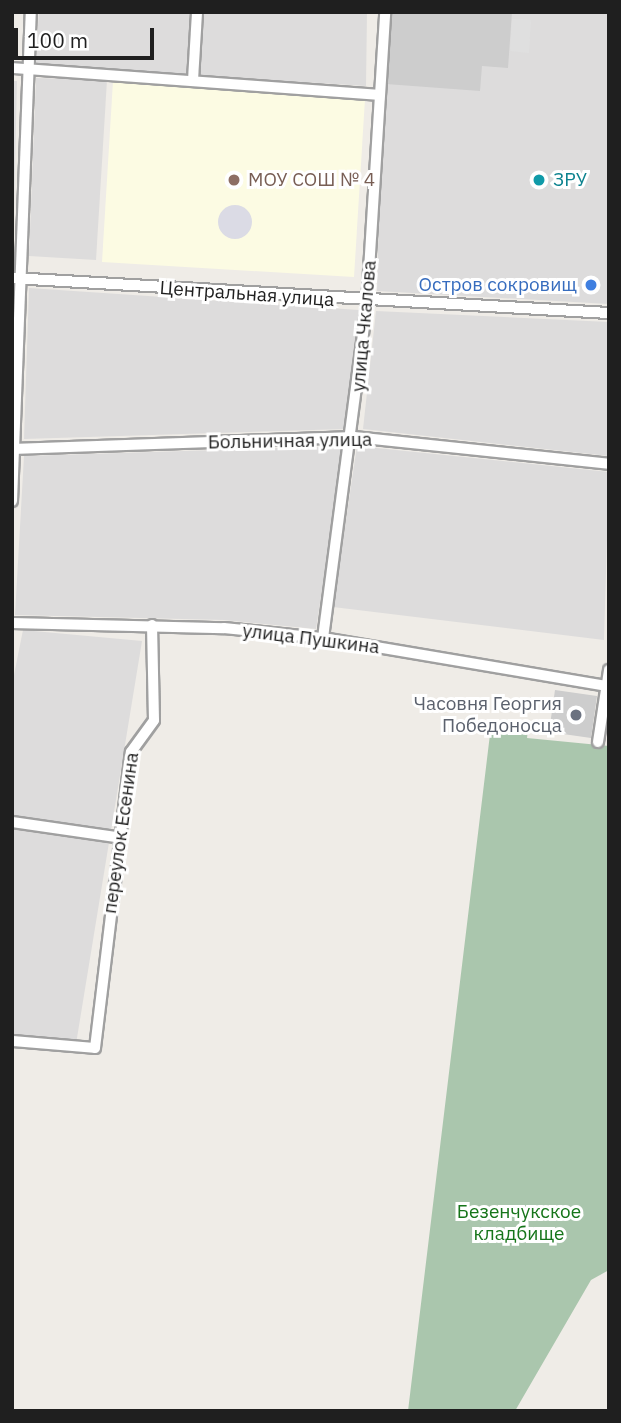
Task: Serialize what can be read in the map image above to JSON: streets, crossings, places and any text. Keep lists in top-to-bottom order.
{
  "streets": {
    "street": [
      "Центральная улица",
      "улица Чкалова",
      "Больничная улица",
      "улица Пушкина",
      "переулок Есенина"
    ]
  },
  "crossings": [
    ["Центральная улица", "улица Чкалова"],
    ["улица Чкалова", "Больничная улица"],
    ["улица Чкалова", "улица Пушкина"],
    ["улица Пушкина", "переулок Есенина"]
  ],
  "parks": ["Безенчукское кладбище"],
  "places": [
    "МОУ СОШ № 4",
    "ЗРУ",
    "Остров сокровищ",
    "Часовня Георгия Победоносца"
  ],
  "scale_bar": "100 m"
}
